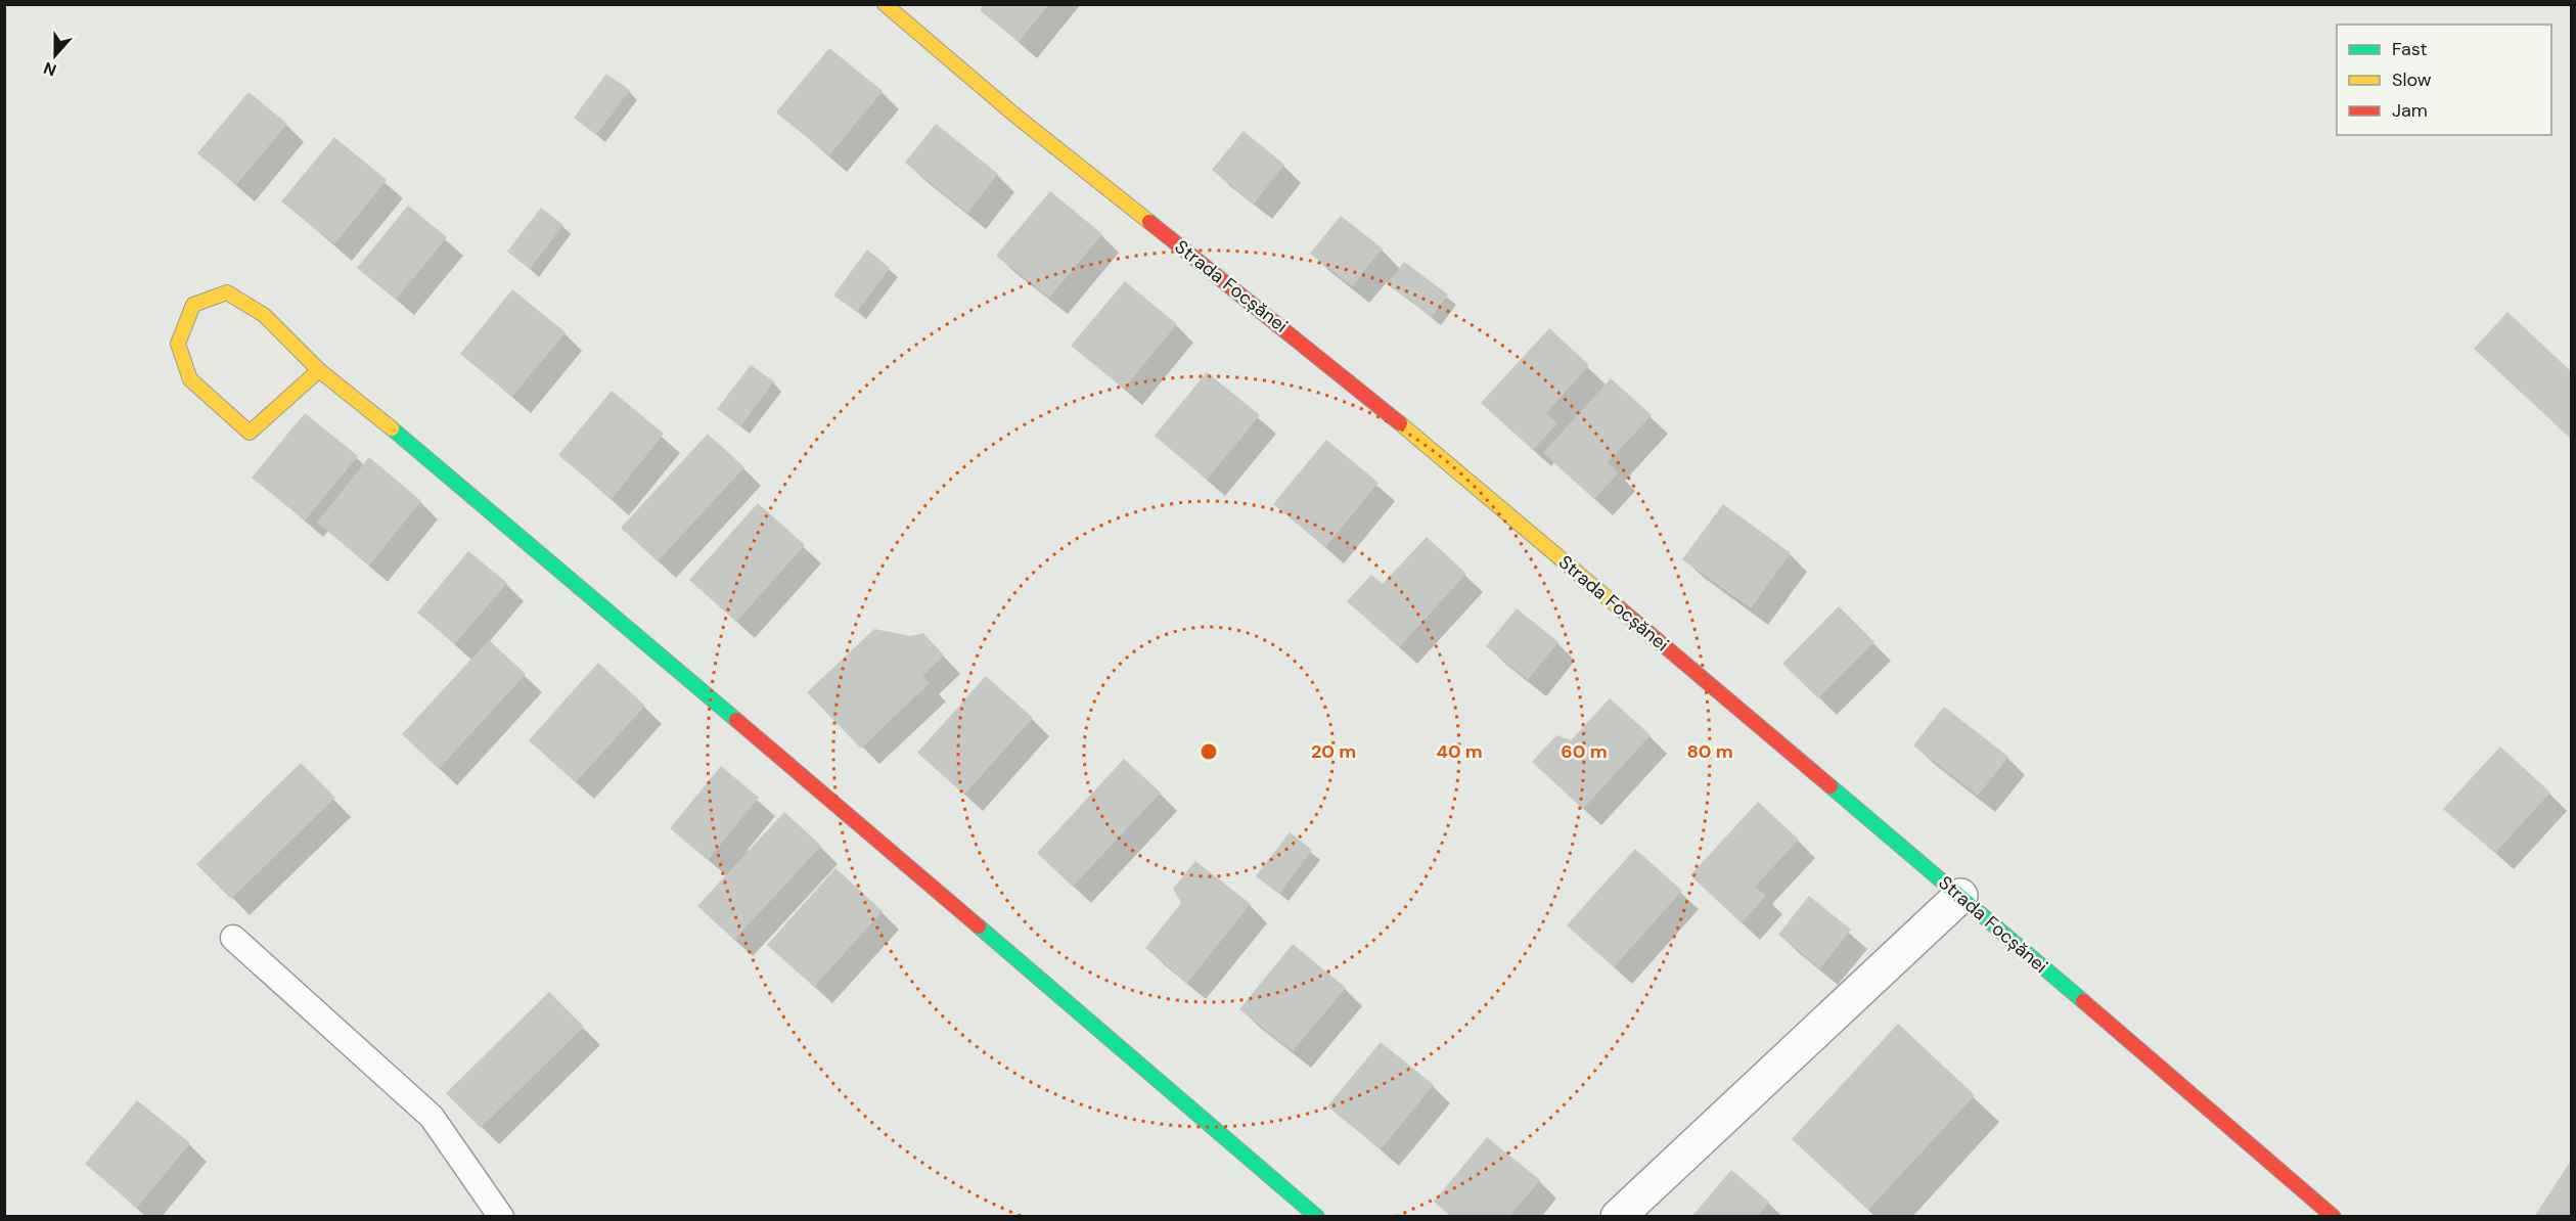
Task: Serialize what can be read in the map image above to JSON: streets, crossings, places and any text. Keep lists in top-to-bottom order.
{
  "streets": {
    "street": ["Strada Focșănei"]
  },
  "legend": ["Fast", "Slow", "Jam"],
  "north": "bottom",
  "rings": [
    "20 m",
    "40 m",
    "60 m",
    "80 m"
  ]
}
